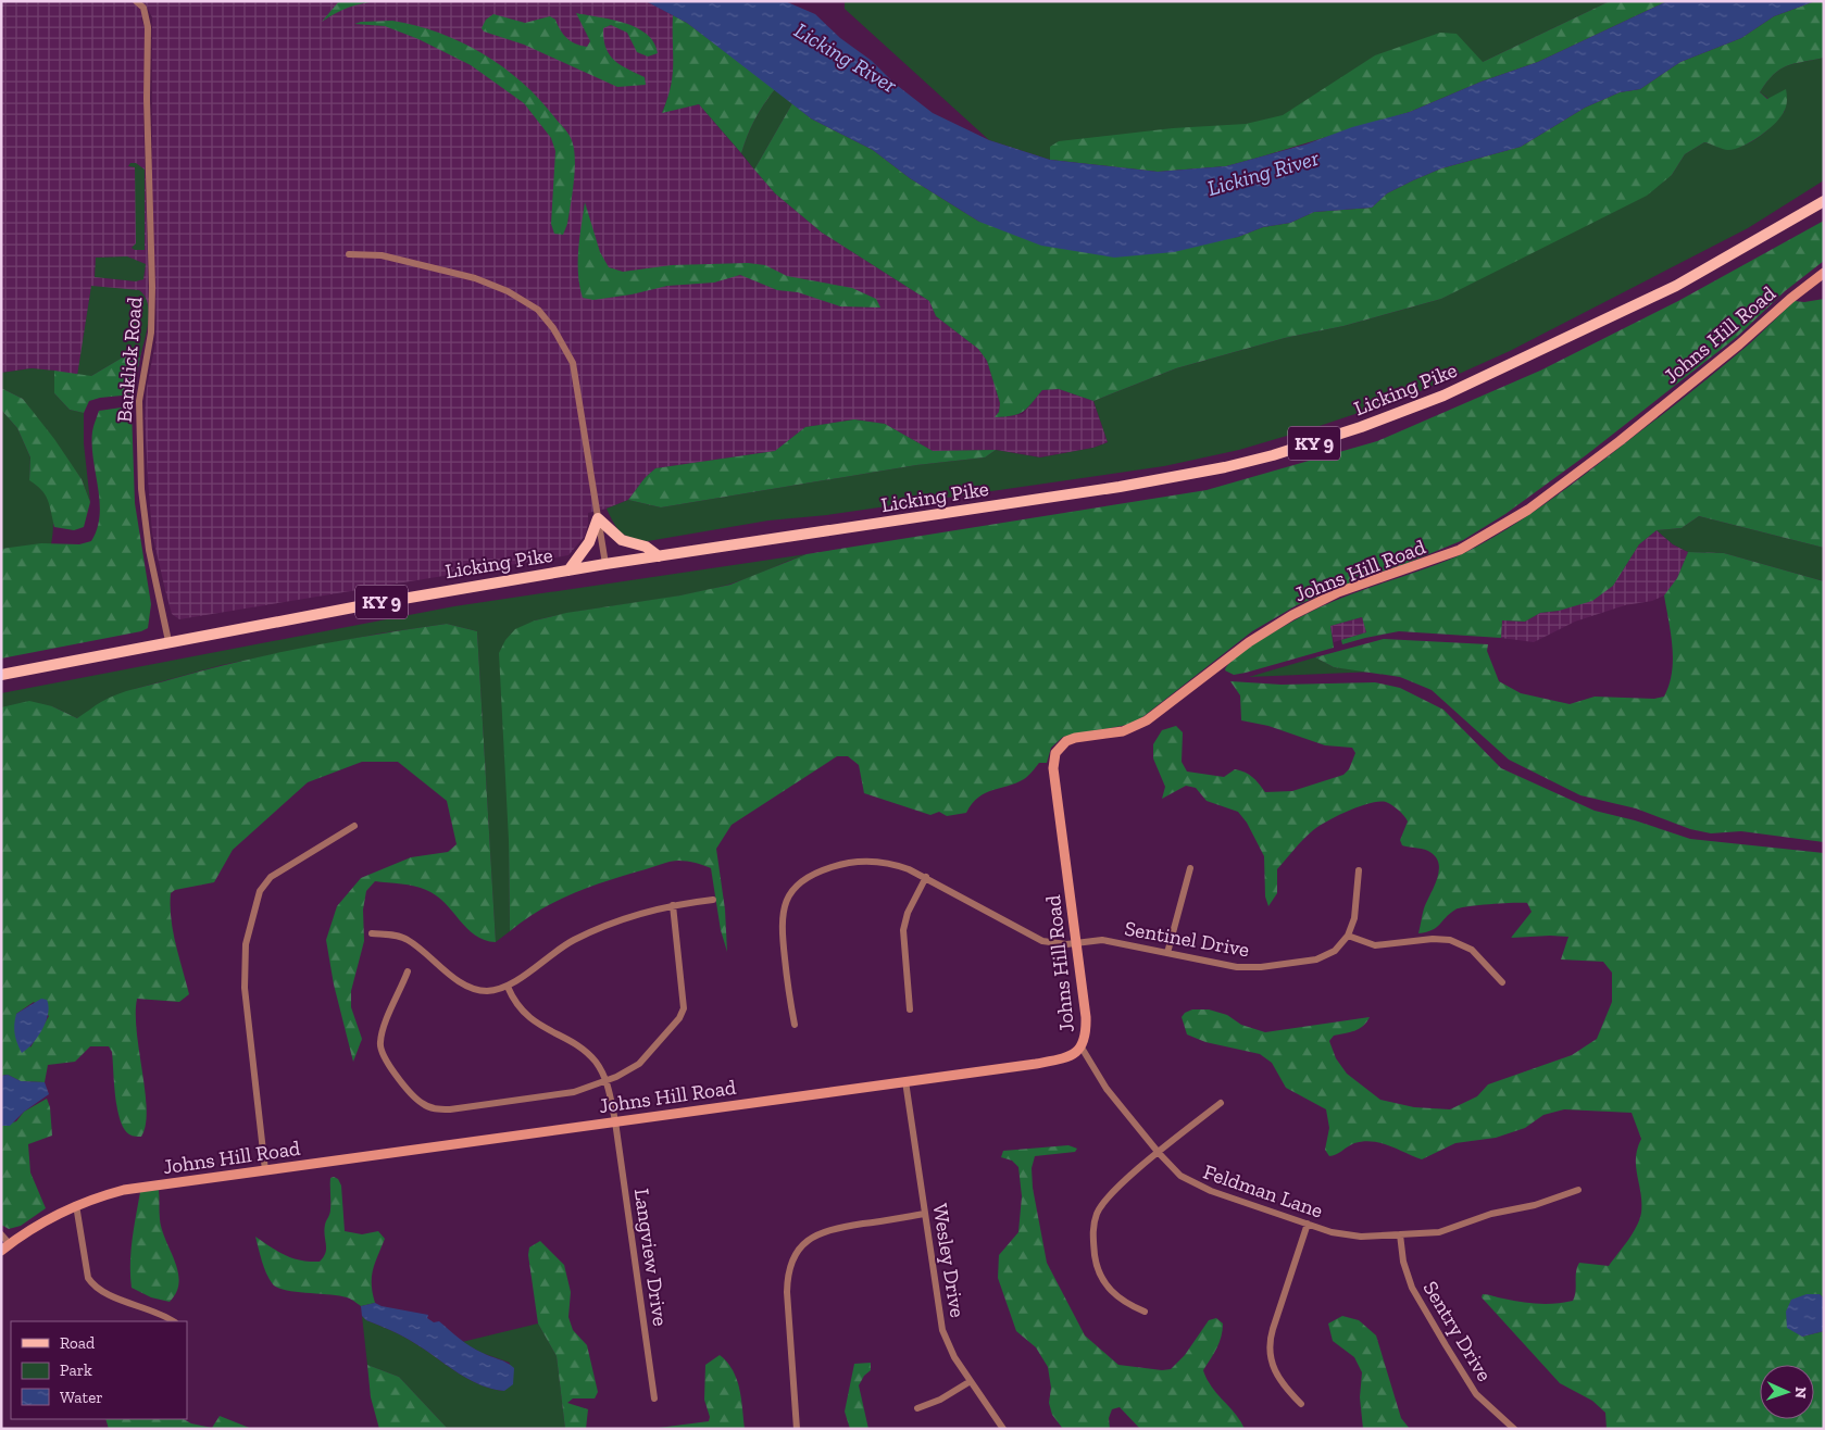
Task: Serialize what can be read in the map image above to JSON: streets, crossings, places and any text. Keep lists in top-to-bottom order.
{
  "streets": {
    "main road": ["Johns Hill Road", "Licking Pike", "KY 9"],
    "street": [
      "Banklick Road",
      "Sentinel Drive",
      "Feldman Lane",
      "Langview Drive",
      "Wesley Drive",
      "Sentry Drive"
    ]
  },
  "crossings": [
    ["Johns Hill Road", "Sentinel Drive"],
    ["Johns Hill Road", "Feldman Lane"],
    ["Johns Hill Road", "Langview Drive"],
    ["Johns Hill Road", "Wesley Drive"],
    ["Banklick Road", "Licking Pike"],
    ["Feldman Lane", "Sentry Drive"]
  ],
  "water": ["Licking River"],
  "legend": ["Road", "Park", "Water"],
  "north": "right"
}
